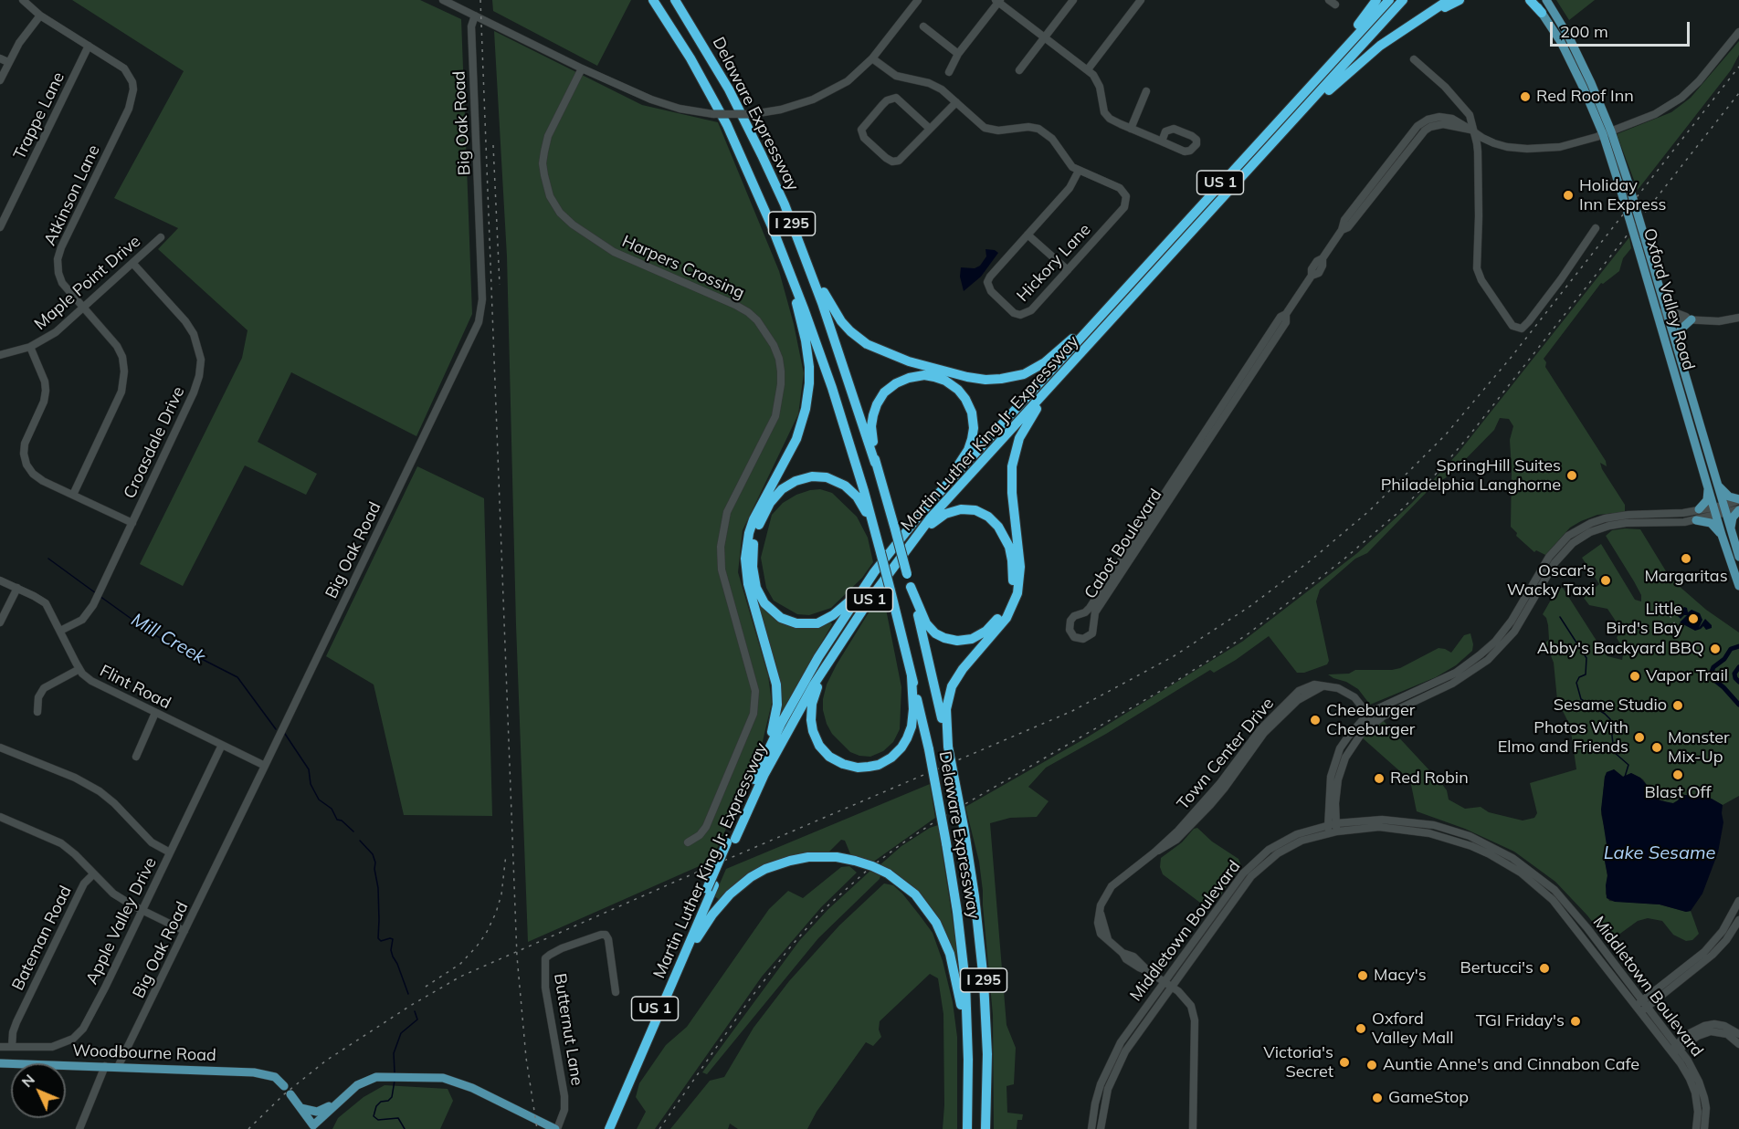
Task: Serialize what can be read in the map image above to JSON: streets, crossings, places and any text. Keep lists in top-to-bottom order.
{
  "streets": {
    "highway": [
      "Delaware Expressway",
      "US 1",
      "I 295",
      "Martin Luther King Jr. Expressway"
    ],
    "main road": ["Oxford Valley Road", "Woodbourne Road"],
    "street": [
      "Trappe Lane",
      "Big Oak Road",
      "Atkinson Lane",
      "Hickory Lane",
      "Harpers Crossing",
      "Maple Point Drive",
      "Croasdale Drive",
      "Cabot Boulevard",
      "Flint Road",
      "Town Center Drive",
      "Apple Valley Drive",
      "Middletown Boulevard",
      "Bateman Road",
      "Butternut Lane"
    ]
  },
  "crossings": [
    ["Delaware Expressway", "I 295"],
    ["Trappe Lane", "Atkinson Lane"],
    ["Big Oak Road", "Flint Road"],
    ["Big Oak Road", "Woodbourne Road"],
    ["Atkinson Lane", "Maple Point Drive"],
    ["Maple Point Drive", "Croasdale Drive"],
    ["Oxford Valley Road", "Cabot Boulevard"],
    ["Croasdale Drive", "Flint Road"],
    ["Flint Road", "Apple Valley Drive"],
    ["Town Center Drive", "Middletown Boulevard"],
    ["Apple Valley Drive", "Bateman Road"]
  ],
  "water": ["Mill Creek", "Lake Sesame"],
  "places": [
    "Red Roof Inn",
    "Holiday Inn Express",
    "SpringHill Suites Philadelphia Langhorne",
    "Margaritas",
    "Oscar's Wacky Taxi",
    "Little Bird's Bay",
    "Abby's Backyard BBQ",
    "Vapor Trail",
    "Sesame Studio",
    "Cheeburger Cheeburger",
    "Photos With Elmo and Friends",
    "Monster Mix-Up",
    "Blast Off",
    "Red Robin",
    "Bertucci's",
    "Macy's",
    "TGI Friday's",
    "Oxford Valley Mall",
    "Victoria's Secret",
    "Auntie Anne's and Cinnabon Cafe",
    "GameStop"
  ],
  "scale_bar": "200 m",
  "north": "top left"
}
